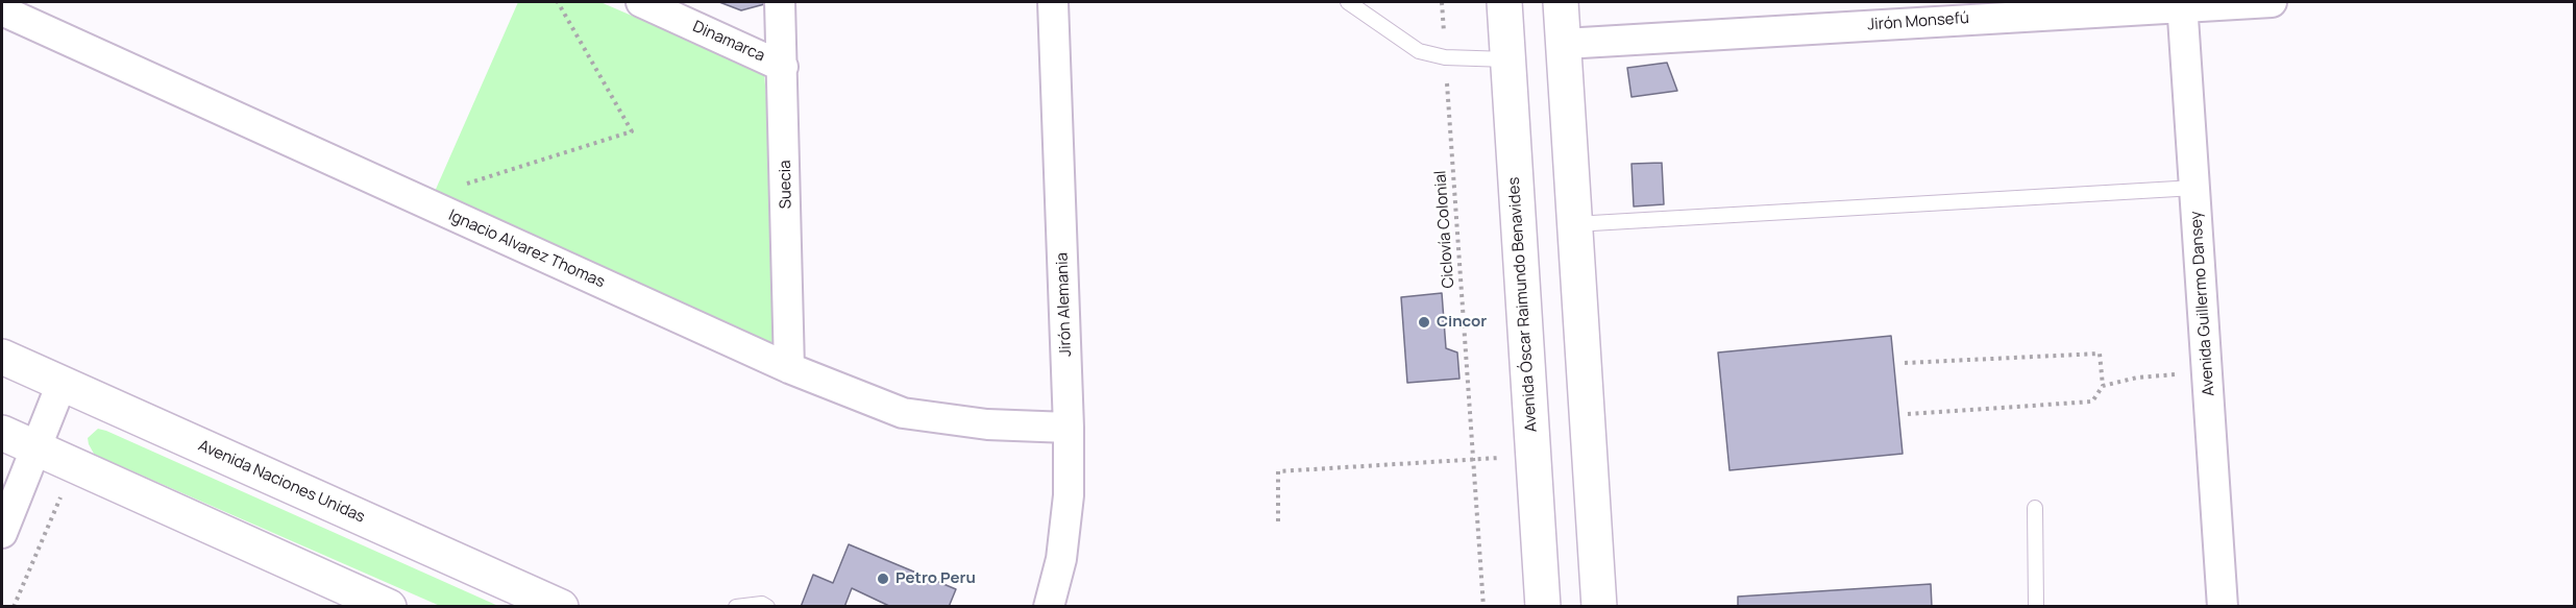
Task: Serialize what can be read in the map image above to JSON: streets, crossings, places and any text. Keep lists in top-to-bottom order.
{
  "streets": {
    "main road": ["Avenida Óscar Raimundo Benavides", "Avenida Naciones Unidas"],
    "street": [
      "Jirón Monsefú",
      "Dinamarca",
      "Suecia",
      "Ignacio Alvarez Thomas",
      "Avenida Guillermo Dansey",
      "Jirón Alemania"
    ],
    "path": ["Ciclovía Colonial"]
  },
  "crossings": [
    ["Jirón Monsefú", "Avenida Guillermo Dansey"],
    ["Dinamarca", "Suecia"],
    ["Suecia", "Ignacio Alvarez Thomas"],
    ["Ignacio Alvarez Thomas", "Jirón Alemania"]
  ],
  "places": ["Cincor", "Petro Peru"]
}
